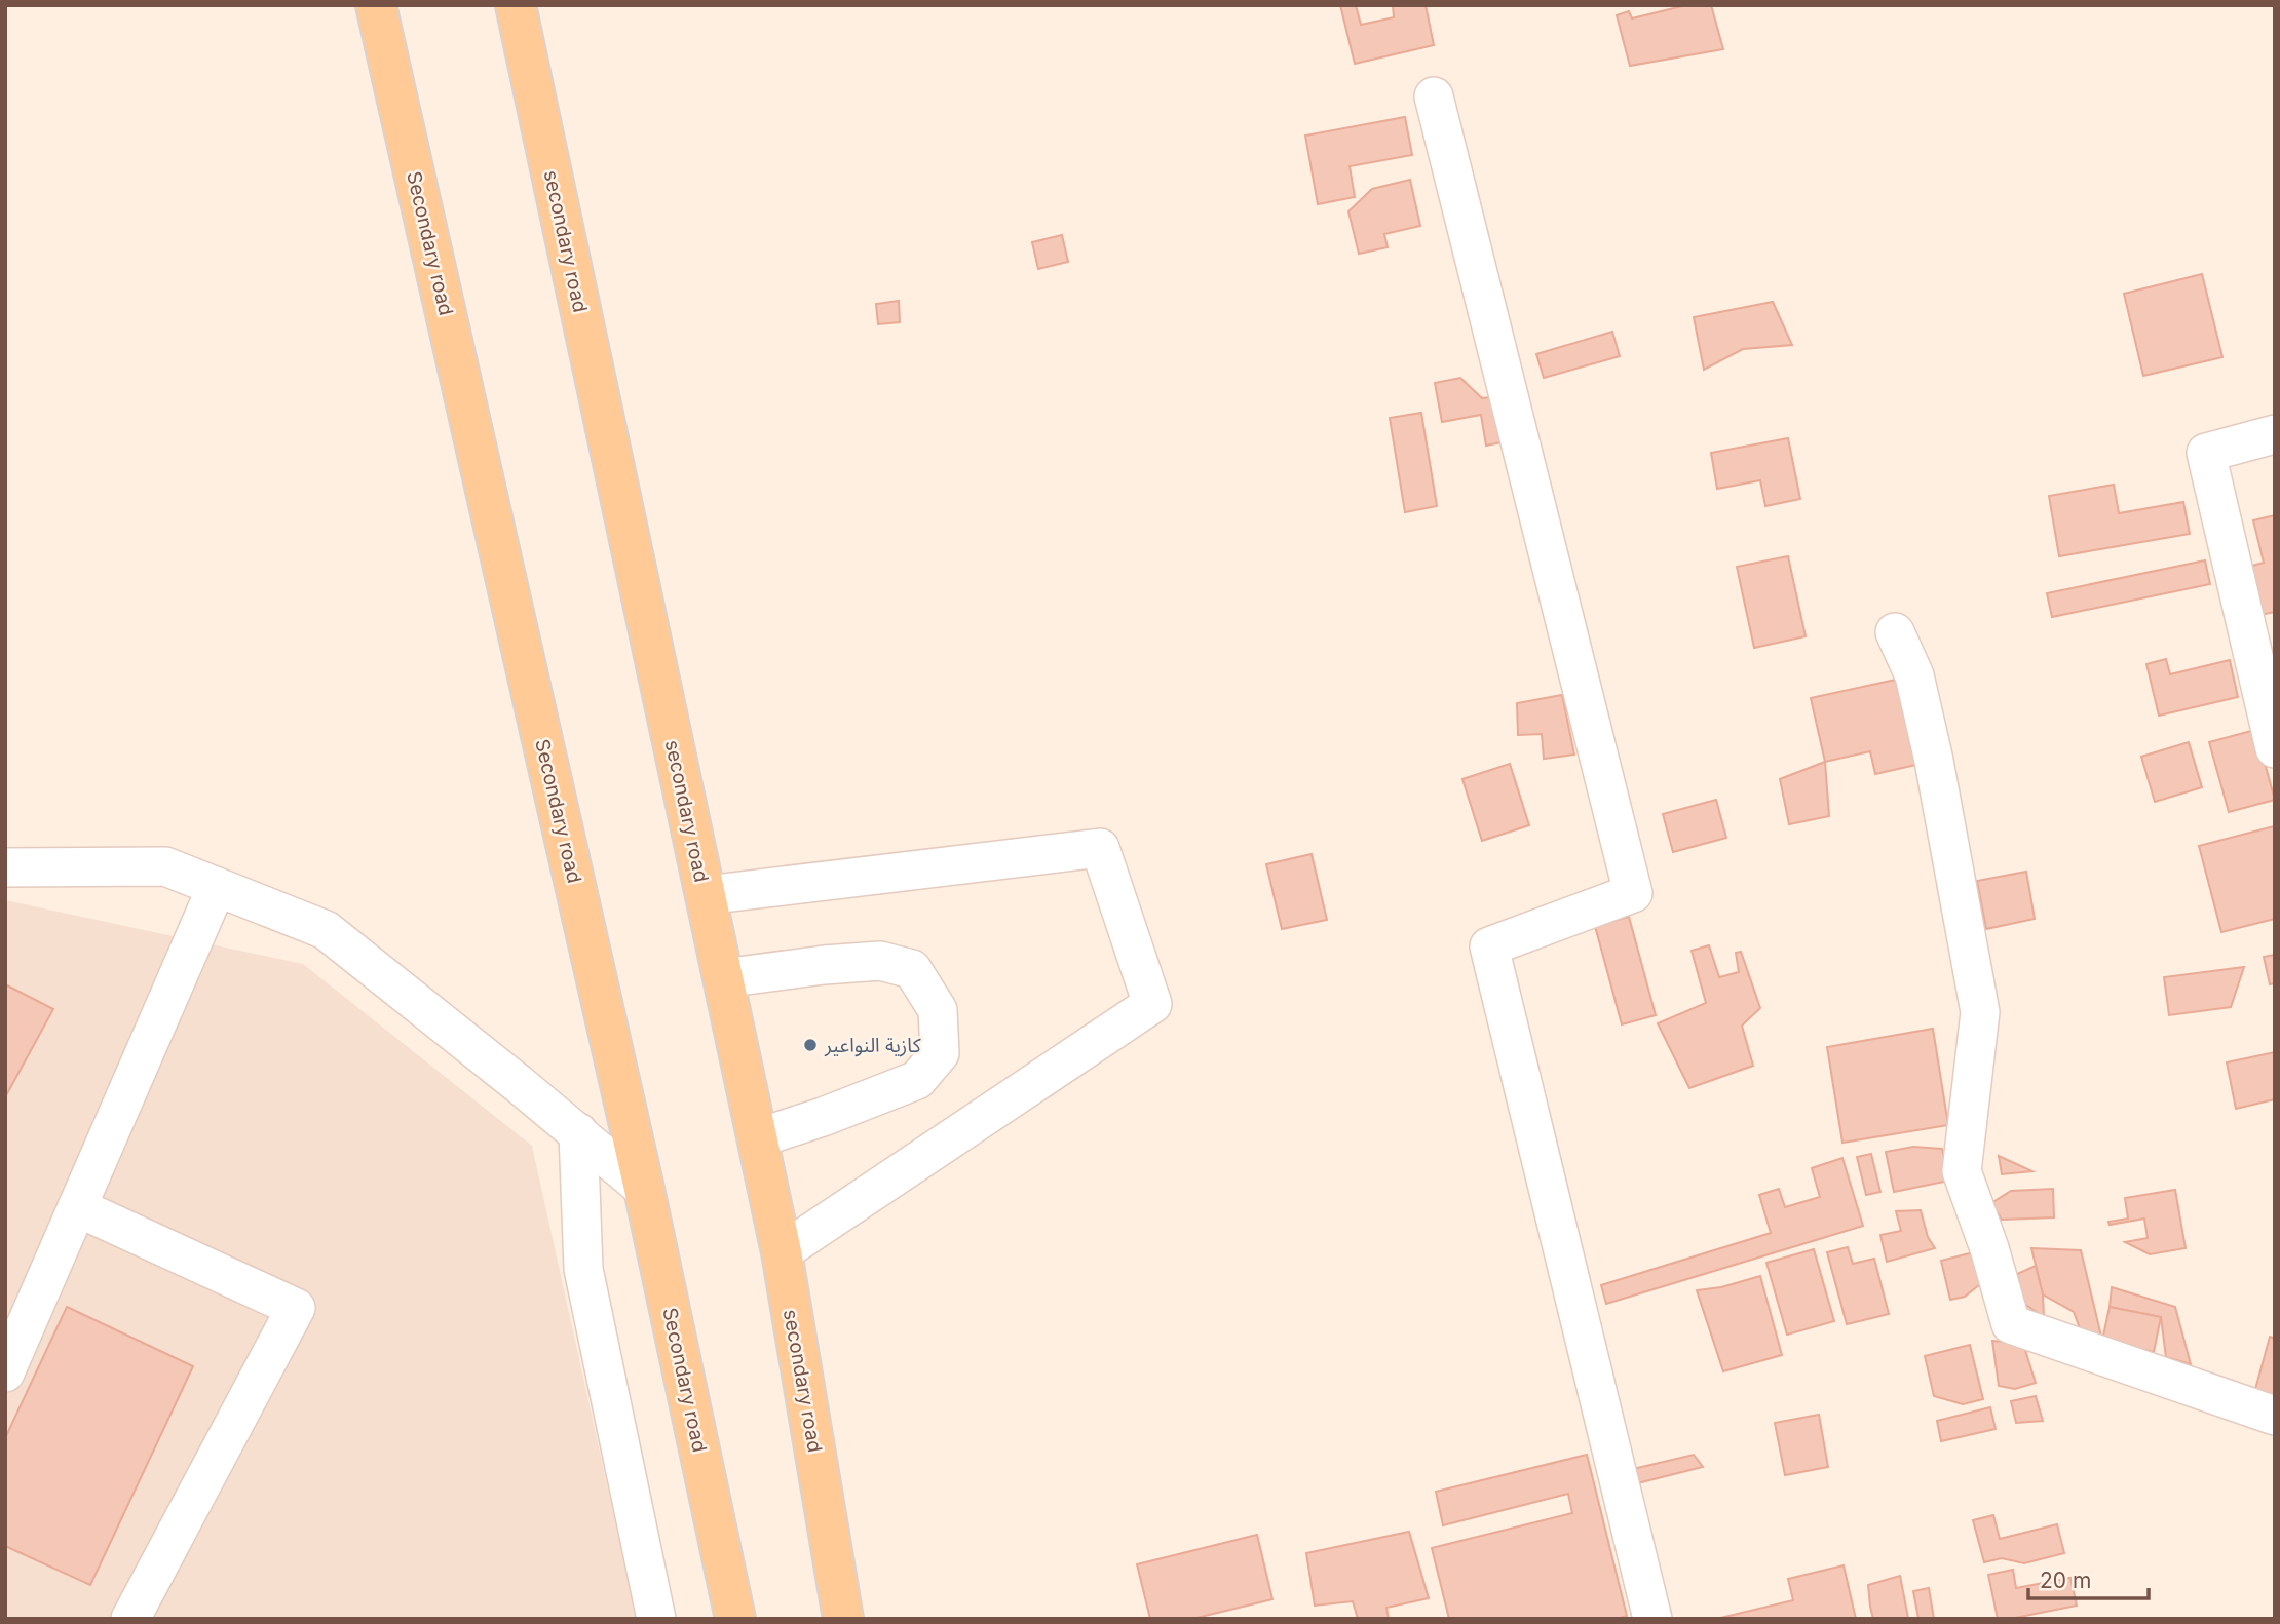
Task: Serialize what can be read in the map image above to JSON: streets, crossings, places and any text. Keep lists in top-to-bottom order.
{
  "streets": {
    "main road": ["secondary road", "Secondary road"]
  },
  "places": ["كازية النواعير"],
  "scale_bar": "20 m"
}
